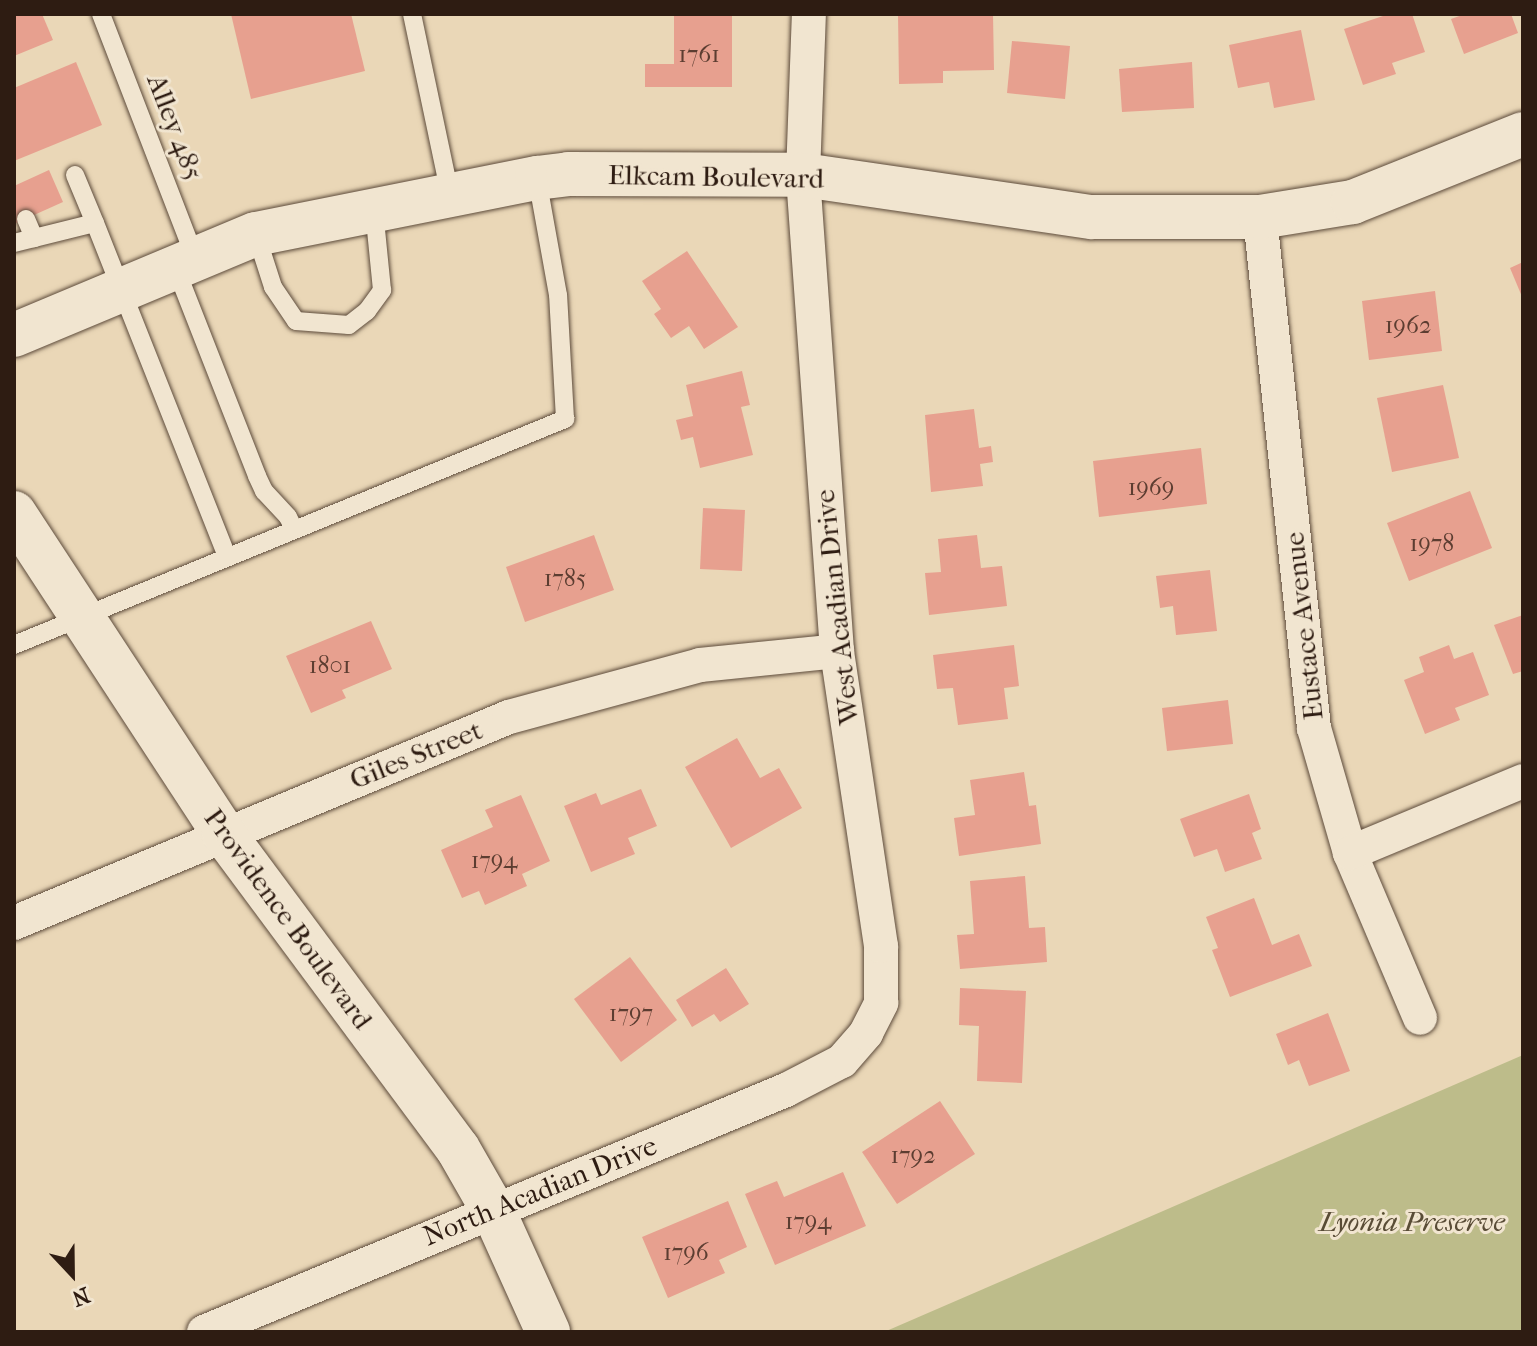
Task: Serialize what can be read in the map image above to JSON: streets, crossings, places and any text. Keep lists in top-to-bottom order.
{
  "streets": {
    "street": [
      "Elkcam Boulevard",
      "West Acadian Drive",
      "Eustace Avenue",
      "Giles Street",
      "Providence Boulevard",
      "North Acadian Drive"
    ],
    "lane": ["Alley 485"]
  },
  "crossings": [
    ["Alley 485", "Elkcam Boulevard"],
    ["Elkcam Boulevard", "West Acadian Drive"],
    ["Elkcam Boulevard", "Eustace Avenue"],
    ["West Acadian Drive", "Giles Street"],
    ["West Acadian Drive", "North Acadian Drive"],
    ["Giles Street", "Providence Boulevard"],
    ["Providence Boulevard", "North Acadian Drive"]
  ],
  "parks": ["Lyonia Preserve"],
  "house_numbers": [
    "1761",
    "1962",
    "1969",
    "1978",
    "1785",
    "1801",
    "1794",
    "1797",
    "1792",
    "1794",
    "1796"
  ],
  "north": "bottom"
}
